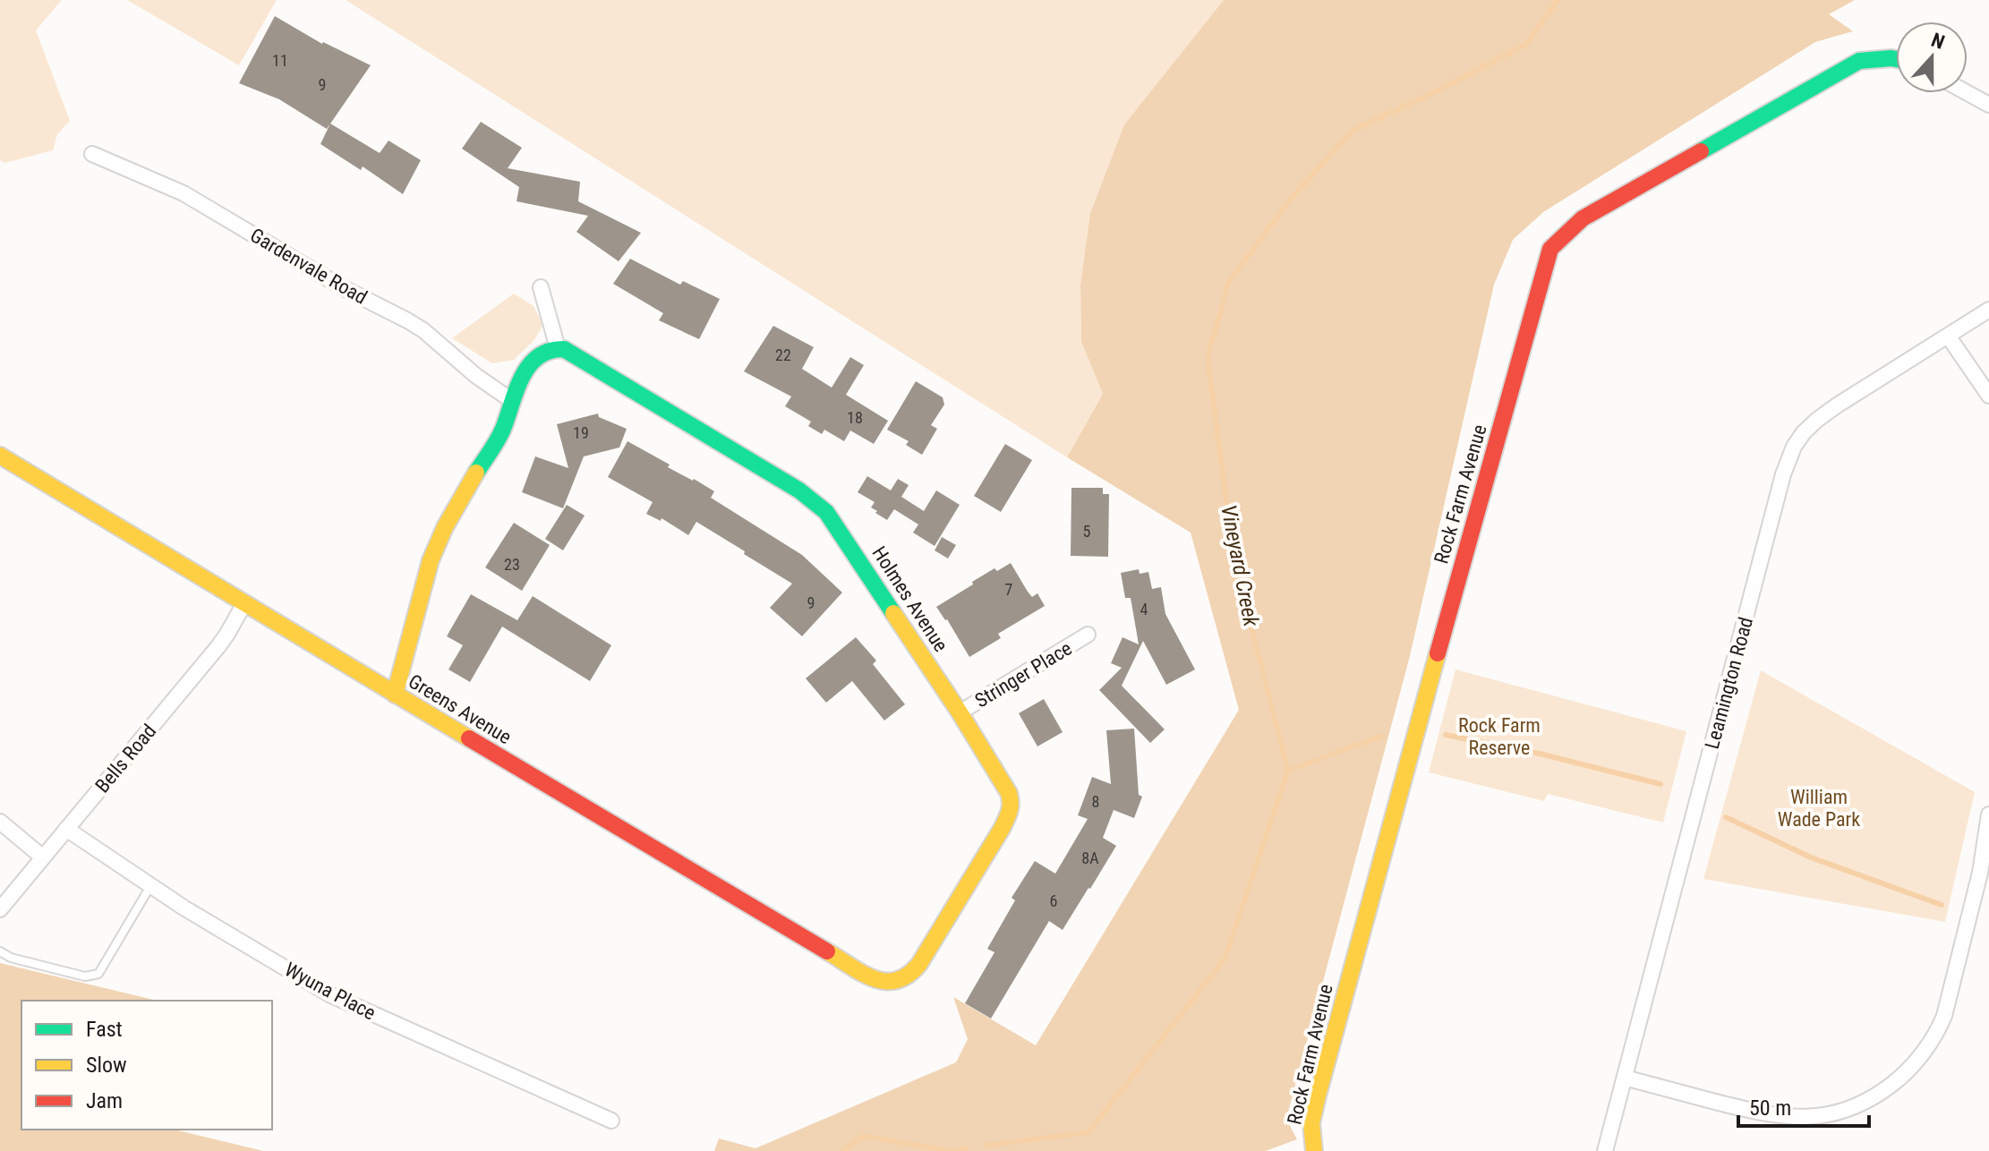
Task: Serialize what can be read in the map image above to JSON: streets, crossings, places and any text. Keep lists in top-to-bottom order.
{
  "streets": {
    "street": [
      "Gardenvale Road",
      "Rock Farm Avenue",
      "Holmes Avenue",
      "Stringer Place",
      "Leamington Road",
      "Greens Avenue",
      "Bells Road",
      "Wyuna Place"
    ]
  },
  "crossings": [
    ["Holmes Avenue", "Stringer Place"],
    ["Holmes Avenue", "Greens Avenue"],
    ["Greens Avenue", "Bells Road"],
    ["Bells Road", "Wyuna Place"]
  ],
  "water": ["Vineyard Creek"],
  "parks": ["Rock Farm Reserve", "William Wade Park"],
  "house_numbers": [
    "11",
    "9",
    "22",
    "18",
    "19",
    "5",
    "23",
    "7",
    "9",
    "4",
    "8",
    "8A",
    "6"
  ],
  "legend": ["Fast", "Slow", "Jam"],
  "scale_bar": "50 m",
  "north": "top"
}
